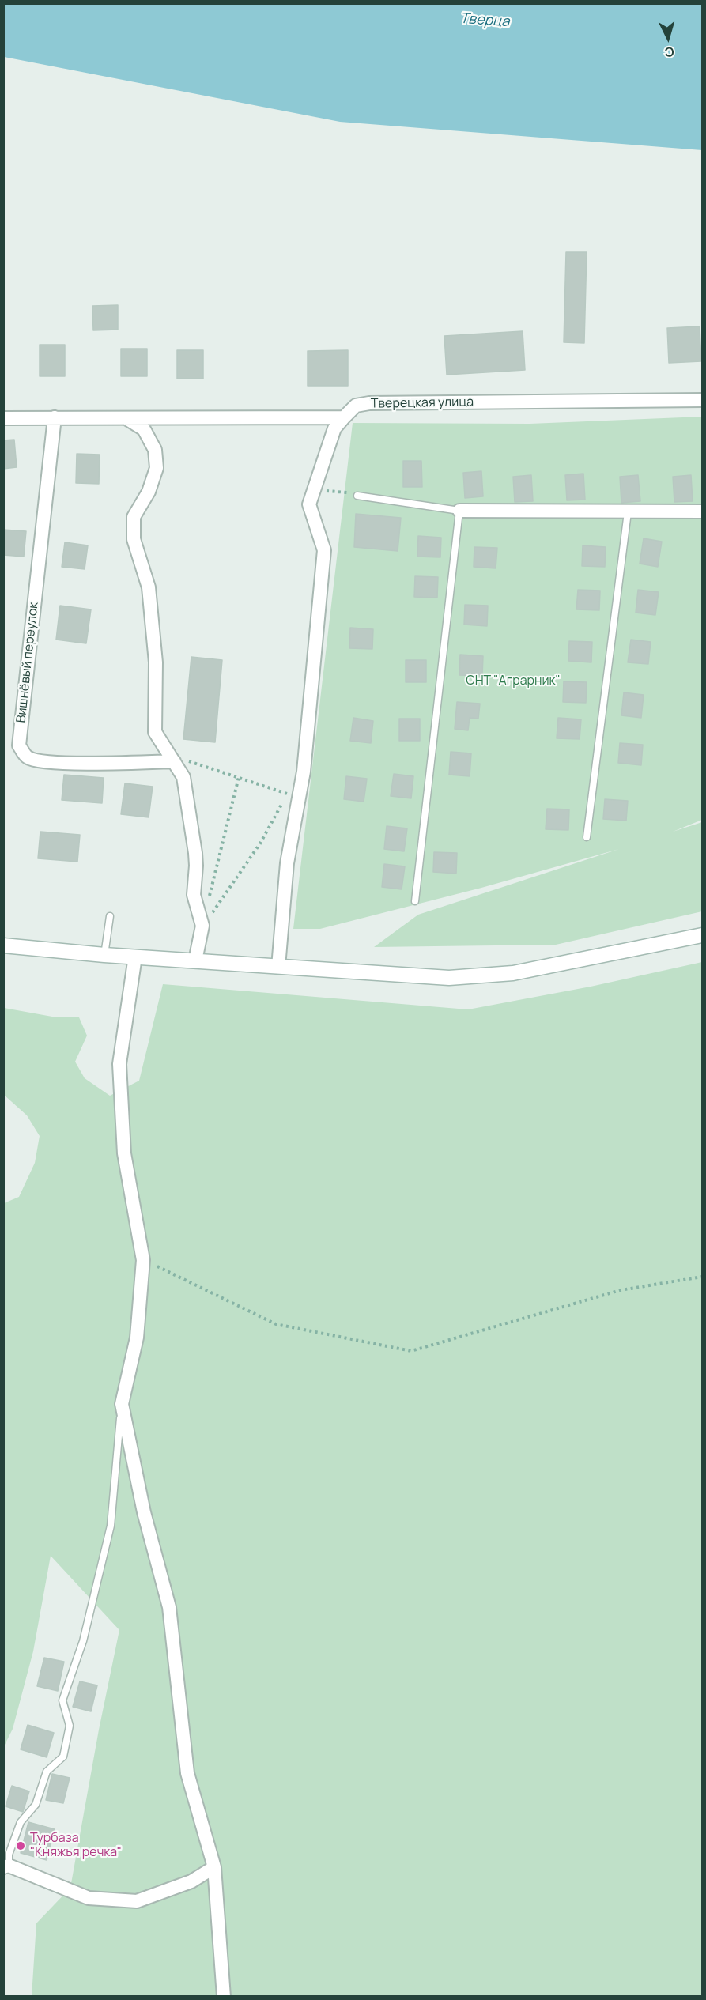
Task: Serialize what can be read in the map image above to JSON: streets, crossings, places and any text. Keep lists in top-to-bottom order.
{
  "streets": {
    "street": ["Тверецкая улица", "Вишнёвый переулок"]
  },
  "water": ["Тверца"],
  "parks": ["СНТ \"Аграрник\""],
  "places": ["Турбаза \"Княжья речка\""],
  "north": "bottom"
}
